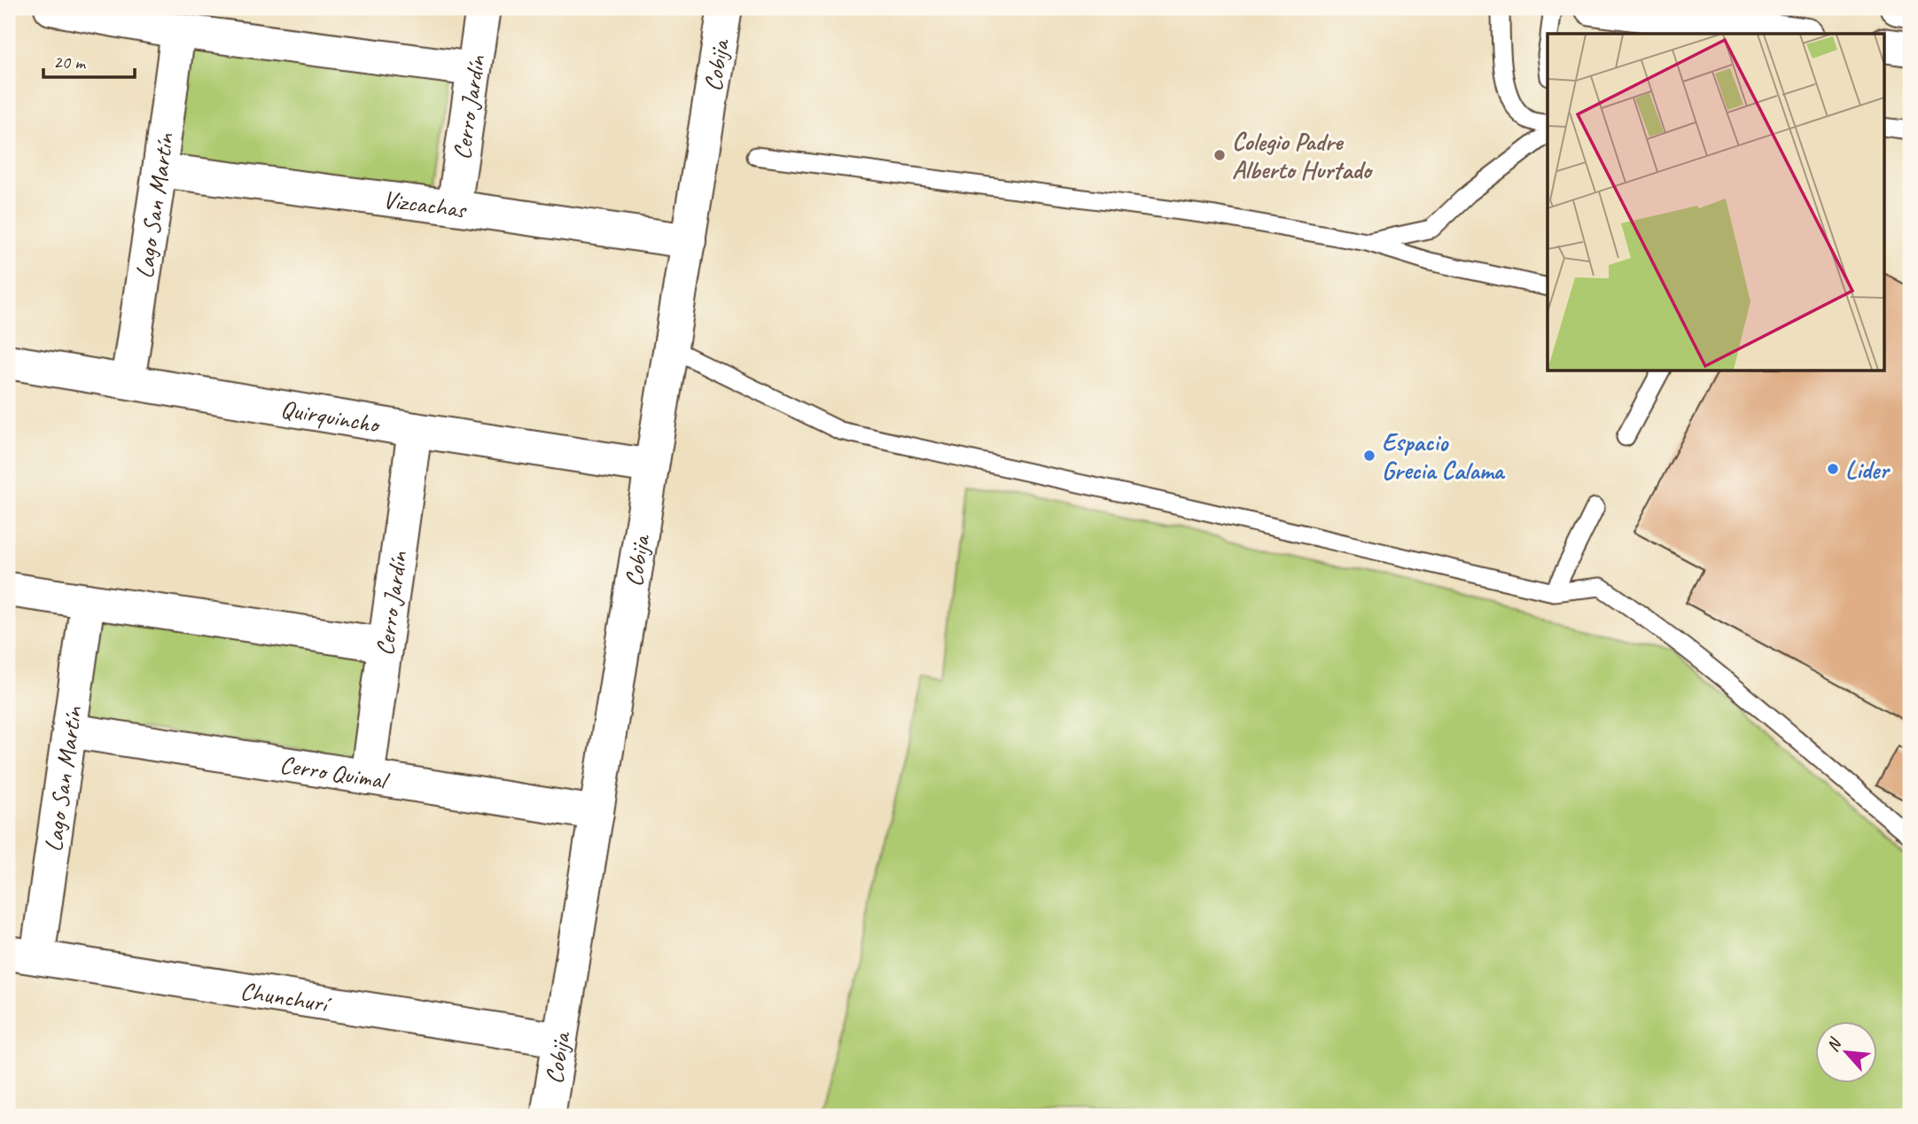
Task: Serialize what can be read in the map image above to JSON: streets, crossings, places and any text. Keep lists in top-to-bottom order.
{
  "streets": {
    "street": [
      "Cobija",
      "Cerro Jardín",
      "Vizcachas",
      "Lago San Martín",
      "Quirquincho",
      "Cerro Quimal",
      "Chunchurí"
    ]
  },
  "crossings": [
    ["Cobija", "Vizcachas"],
    ["Cobija", "Quirquincho"],
    ["Cobija", "Cerro Quimal"],
    ["Cobija", "Chunchurí"],
    ["Cerro Jardín", "Vizcachas"],
    ["Cerro Jardín", "Quirquincho"],
    ["Cerro Jardín", "Cerro Quimal"],
    ["Vizcachas", "Lago San Martín"],
    ["Lago San Martín", "Quirquincho"],
    ["Lago San Martín", "Cerro Quimal"],
    ["Lago San Martín", "Chunchurí"]
  ],
  "places": ["Colegio Padre Alberto Hurtado", "Espacio Grecia Calama", "Lider"],
  "scale_bar": "20 m",
  "north": "top left"
}
